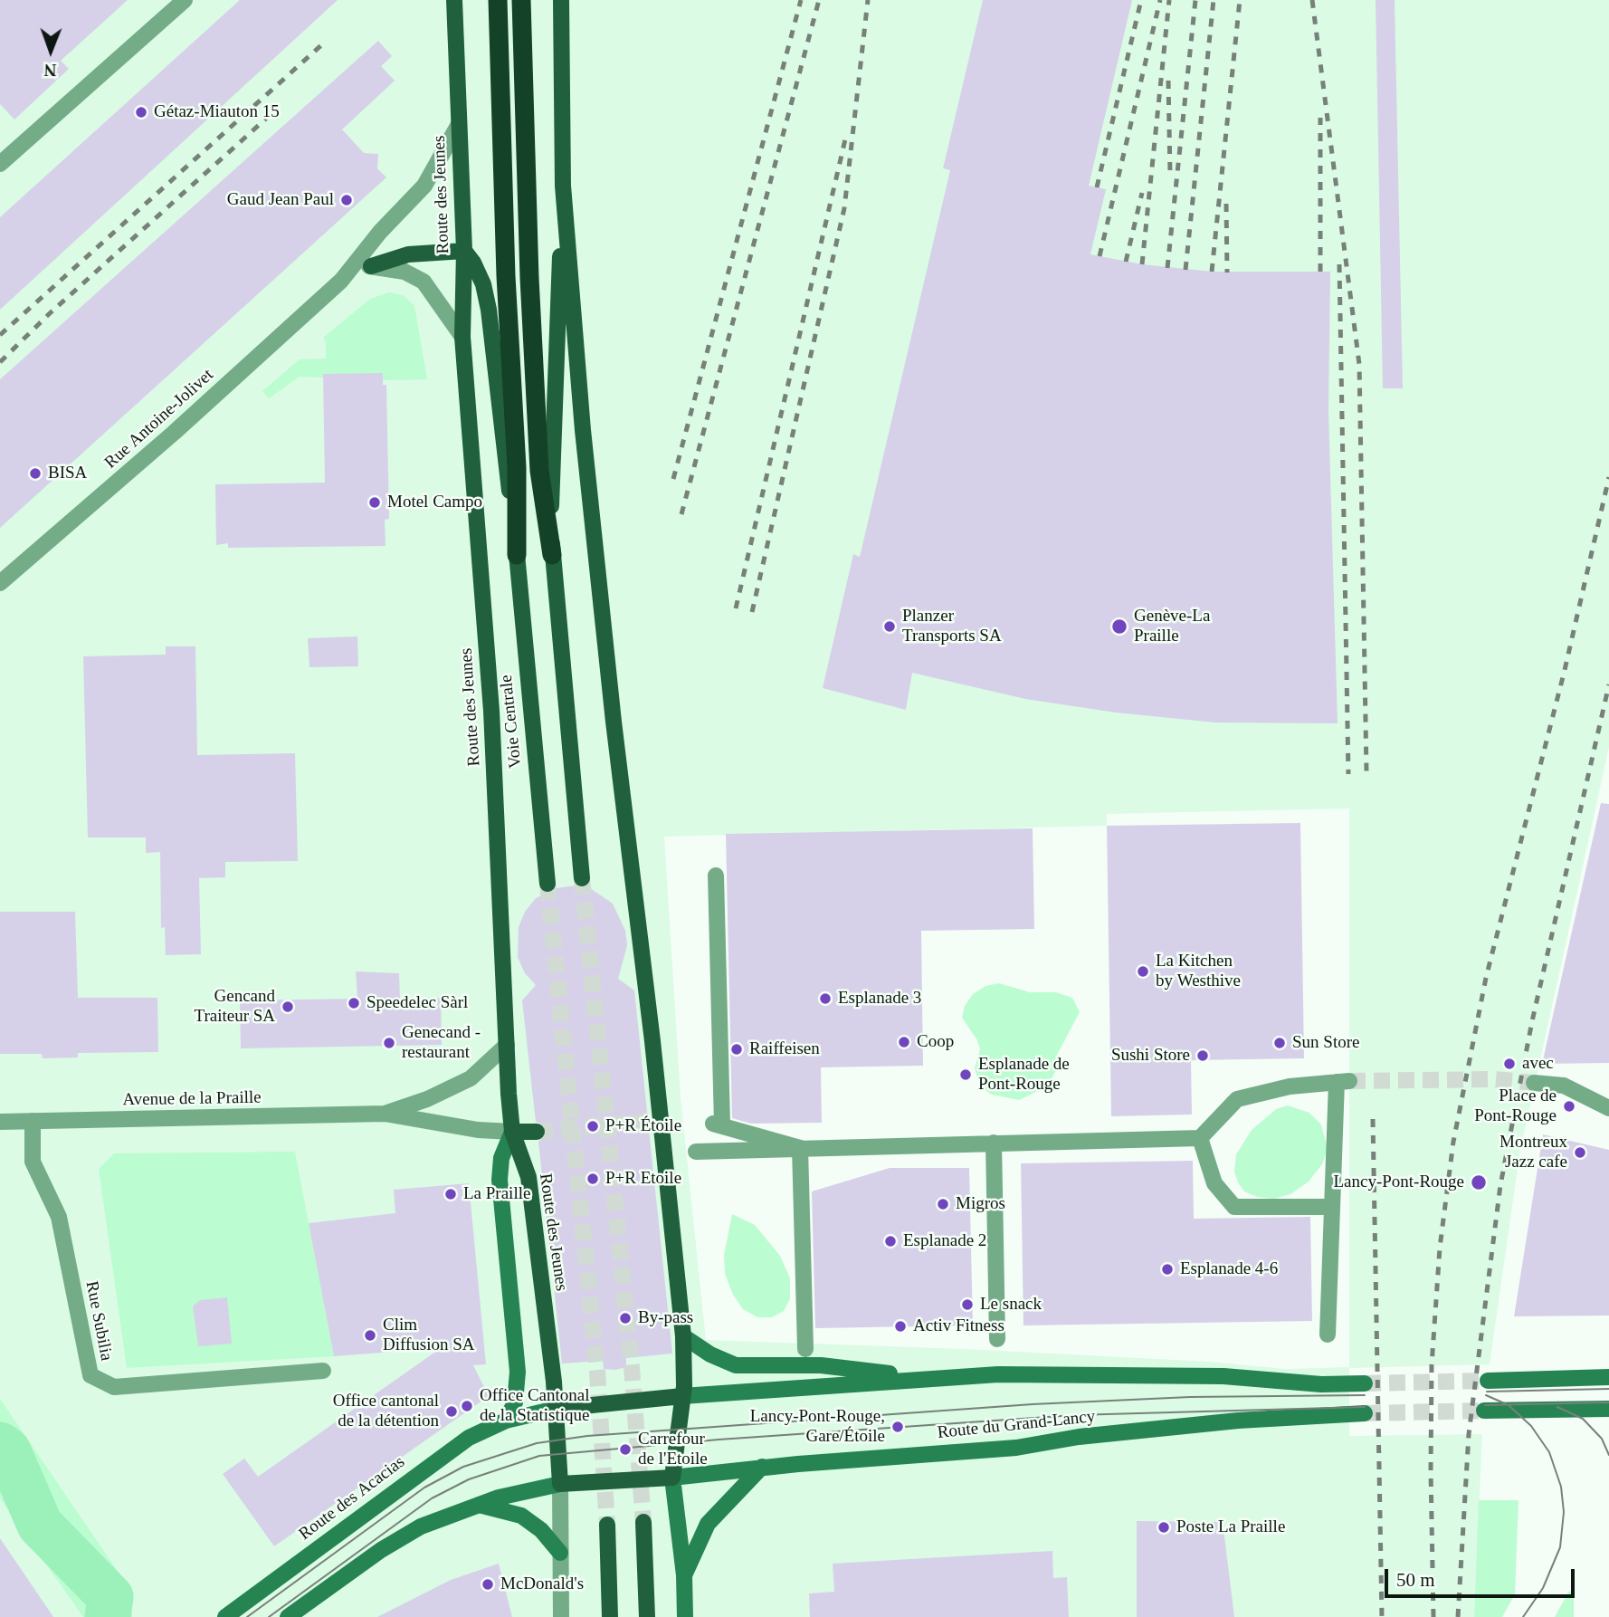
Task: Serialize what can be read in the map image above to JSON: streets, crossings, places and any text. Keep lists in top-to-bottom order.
{
  "streets": {
    "main road": [
      "Route des Jeunes",
      "Voie Centrale",
      "Route du Grand-Lancy",
      "Route des Acacias"
    ],
    "street": ["Rue Antoine-Jolivet", "Avenue de la Praille", "Rue Subilia"]
  },
  "crossings": [
    ["Route des Jeunes", "Rue Antoine-Jolivet"],
    ["Route des Jeunes", "Voie Centrale"],
    ["Route des Jeunes", "Avenue de la Praille"],
    ["Avenue de la Praille", "Rue Subilia"]
  ],
  "places": [
    "Gétaz-Miauton 15",
    "Gaud Jean Paul",
    "BISA",
    "Motel Campo",
    "Planzer Transports SA",
    "Genève-La Praille",
    "La Kitchen by Westhive",
    "Esplanade 3",
    "Speedelec Sàrl",
    "Gencand Traiteur SA",
    "Coop",
    "Genecand - restaurant",
    "Sun Store",
    "Raiffeisen",
    "Sushi Store",
    "avec",
    "Esplanade de Pont-Rouge",
    "Place de Pont-Rouge",
    "P+R Étoile",
    "Montreux Jazz cafe",
    "P+R Etoile",
    "Lancy-Pont-Rouge",
    "La Praille",
    "Migros",
    "Esplanade 2",
    "Esplanade 4-6",
    "Le snack",
    "By-pass",
    "Activ Fitness",
    "Clim Diffusion SA",
    "Office Cantonal de la Statistique",
    "Office cantonal de la détention",
    "Lancy-Pont-Rouge, Gare/Étoile",
    "Carrefour de l'Etoile",
    "Poste La Praille",
    "McDonald's"
  ],
  "scale_bar": "50 m",
  "north": "bottom"
}
